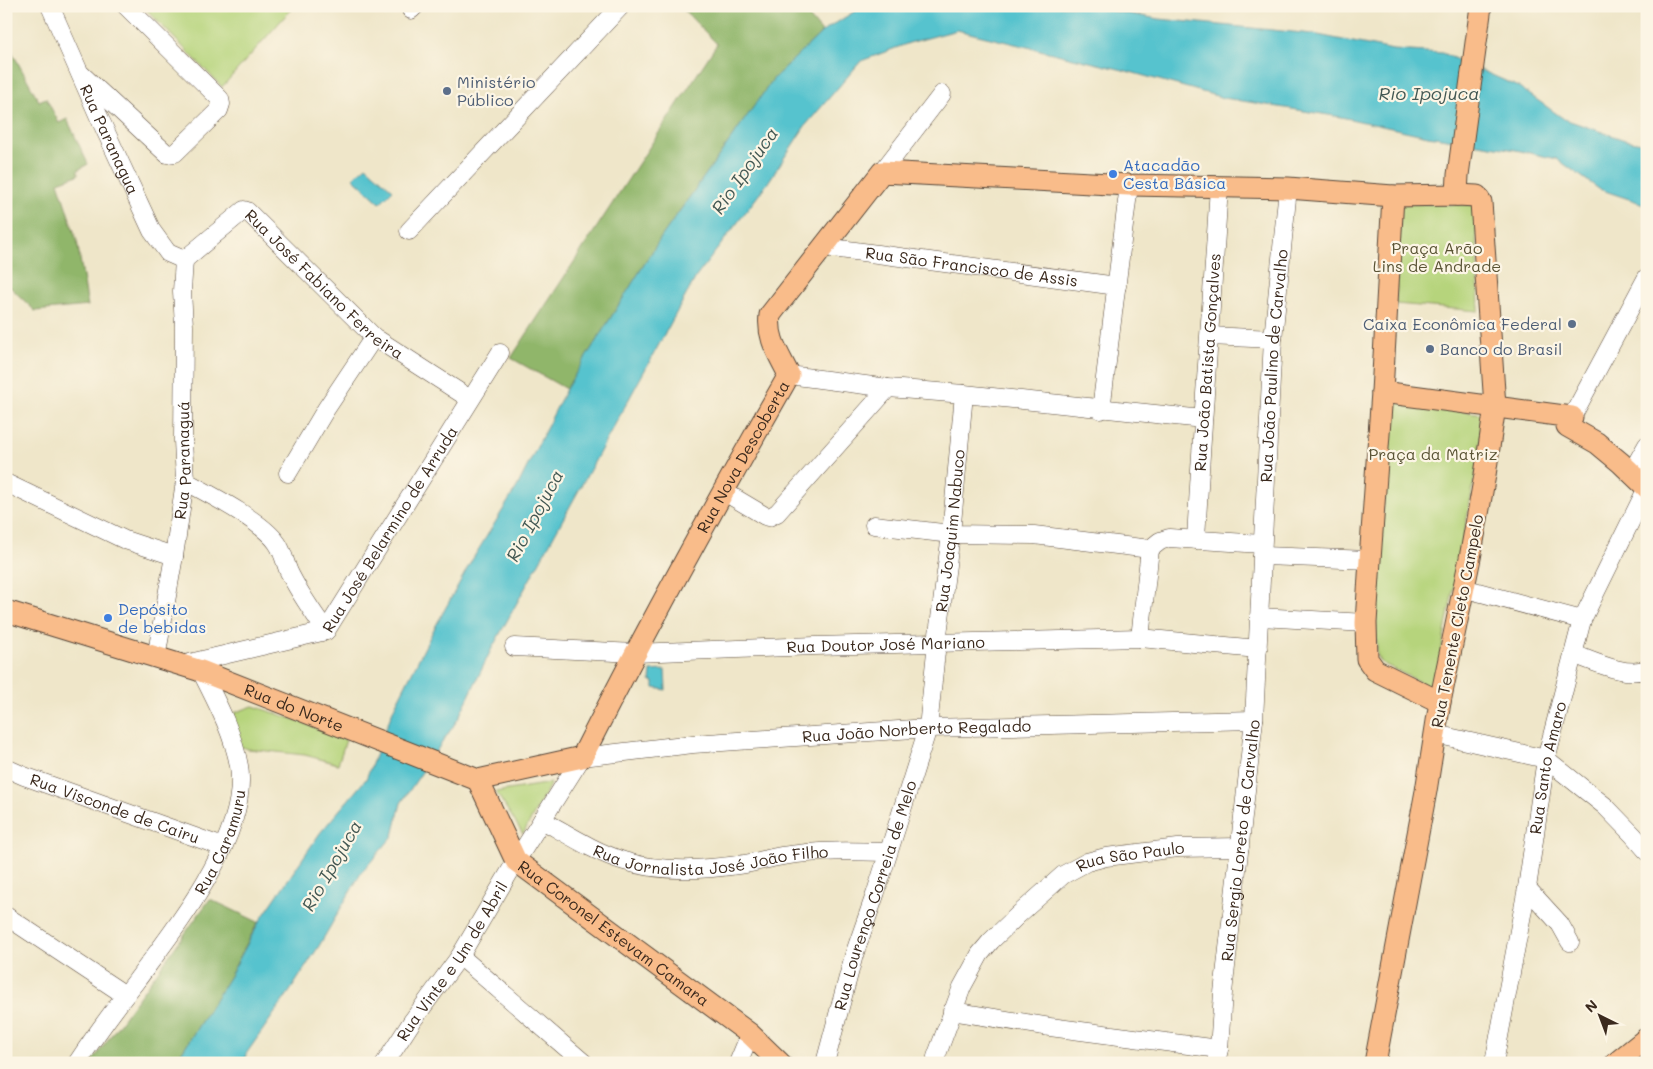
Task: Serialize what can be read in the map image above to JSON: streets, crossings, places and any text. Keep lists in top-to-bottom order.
{
  "streets": {
    "main road": [
      "Rua Nova Descoberta",
      "Rua Tenente Cleto Campelo",
      "Rua do Norte",
      "Rua Coronel Estevam Camara"
    ],
    "street": [
      "Rua Paranagua",
      "Rua São Francisco de Assis",
      "Rua José Fabiano Ferreira",
      "Rua João Batista Gonçalves",
      "Rua João Paulino de Carvalho",
      "Rua Paranaguá",
      "Rua José Belarmino de Arruda",
      "Rua Joaquim Nabuco",
      "Rua Doutor José Mariano",
      "Rua João Norberto Regalado",
      "Rua Santo Amaro",
      "Rua Visconde de Cairu",
      "Rua Sergio Loreto de Carvalho",
      "Rua Caramuru",
      "Rua Jornalista José João Filho",
      "Rua São Paulo",
      "Rua Lourenço Correia de Melo",
      "Rua Vinte e Um de Abril"
    ]
  },
  "crossings": [
    ["Rua Paranagua", "Rua José Fabiano Ferreira"],
    ["Rua Paranagua", "Rua Paranaguá"],
    ["Rua São Francisco de Assis", "Rua Nova Descoberta"],
    ["Rua José Fabiano Ferreira", "Rua Paranaguá"],
    ["Rua José Fabiano Ferreira", "Rua José Belarmino de Arruda"],
    ["Rua João Paulino de Carvalho", "Rua Sergio Loreto de Carvalho"],
    ["Rua Nova Descoberta", "Rua Doutor José Mariano"],
    ["Rua Nova Descoberta", "Rua João Norberto Regalado"],
    ["Rua Nova Descoberta", "Rua Vinte e Um de Abril"],
    ["Rua Paranaguá", "Rua do Norte"],
    ["Rua José Belarmino de Arruda", "Rua do Norte"],
    ["Rua José Belarmino de Arruda", "Rua Caramuru"],
    ["Rua Joaquim Nabuco", "Rua Doutor José Mariano"],
    ["Rua Joaquim Nabuco", "Rua João Norberto Regalado"],
    ["Rua Joaquim Nabuco", "Rua Lourenço Correia de Melo"],
    ["Rua Doutor José Mariano", "Rua Sergio Loreto de Carvalho"],
    ["Rua do Norte", "Rua Caramuru"],
    ["Rua do Norte", "Rua Coronel Estevam Camara"],
    ["Rua João Norberto Regalado", "Rua Sergio Loreto de Carvalho"],
    ["Rua João Norberto Regalado", "Rua Lourenço Correia de Melo"],
    ["Rua João Norberto Regalado", "Rua Vinte e Um de Abril"],
    ["Rua Visconde de Cairu", "Rua Caramuru"],
    ["Rua Sergio Loreto de Carvalho", "Rua São Paulo"],
    ["Rua Jornalista José João Filho", "Rua Lourenço Correia de Melo"],
    ["Rua Jornalista José João Filho", "Rua Vinte e Um de Abril"],
    ["Rua Coronel Estevam Camara", "Rua Vinte e Um de Abril"]
  ],
  "water": ["Rio Ipojuca"],
  "parks": ["Praça Arão Lins de Andrade", "Praça da Matriz"],
  "places": [
    "Ministério Público",
    "Atacadão Cesta Básica",
    "Caixa Econômica Federal",
    "Banco do Brasil",
    "Depósito de bebidas"
  ],
  "north": "top left"
}
